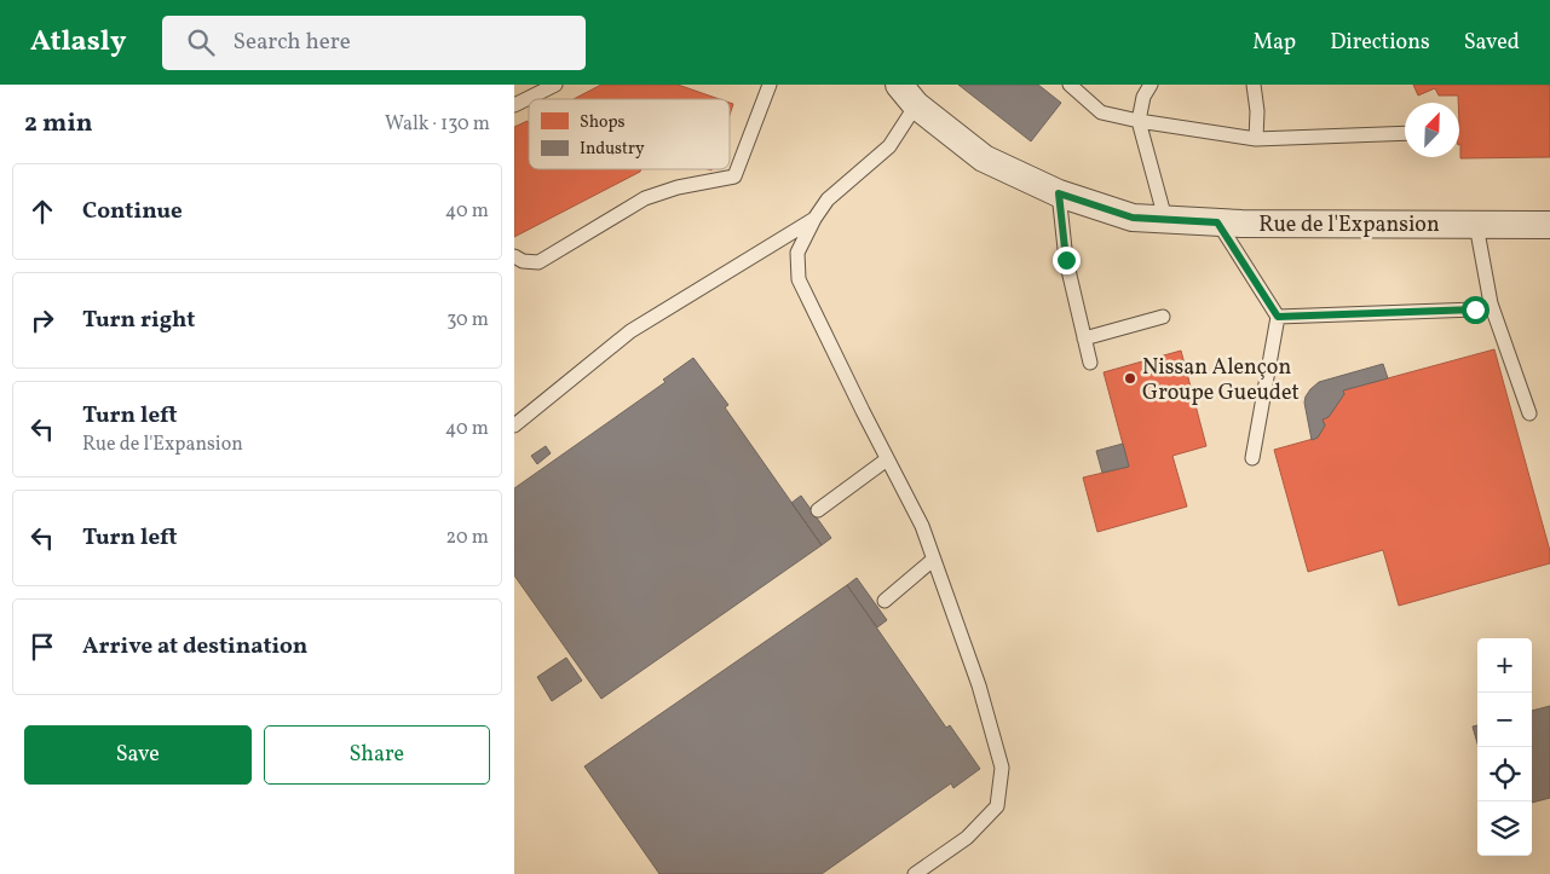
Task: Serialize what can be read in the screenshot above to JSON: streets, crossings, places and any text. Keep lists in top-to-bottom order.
{
  "streets": {
    "street": ["Rue de l'Expansion"]
  },
  "places": ["Nissan Alençon Groupe Gueudet"],
  "legend": ["Shops", "Industry"],
  "north": "top right",
  "page": {
    "header": "Atlasly",
    "search": "Search here",
    "nav": ["Map", "Directions", "Saved"],
    "heading": ["2 min", "Walk · 130 m"],
    "list": [
      ["Continue", "40 m"],
      ["Turn right", "30 m"],
      ["Turn left", "Rue de l'Expansion", "40 m"],
      ["Turn left", "20 m"],
      "Arrive at destination"
    ],
    "map_buttons": ["+", "−"],
    "buttons": ["Save", "Share"]
  }
}
